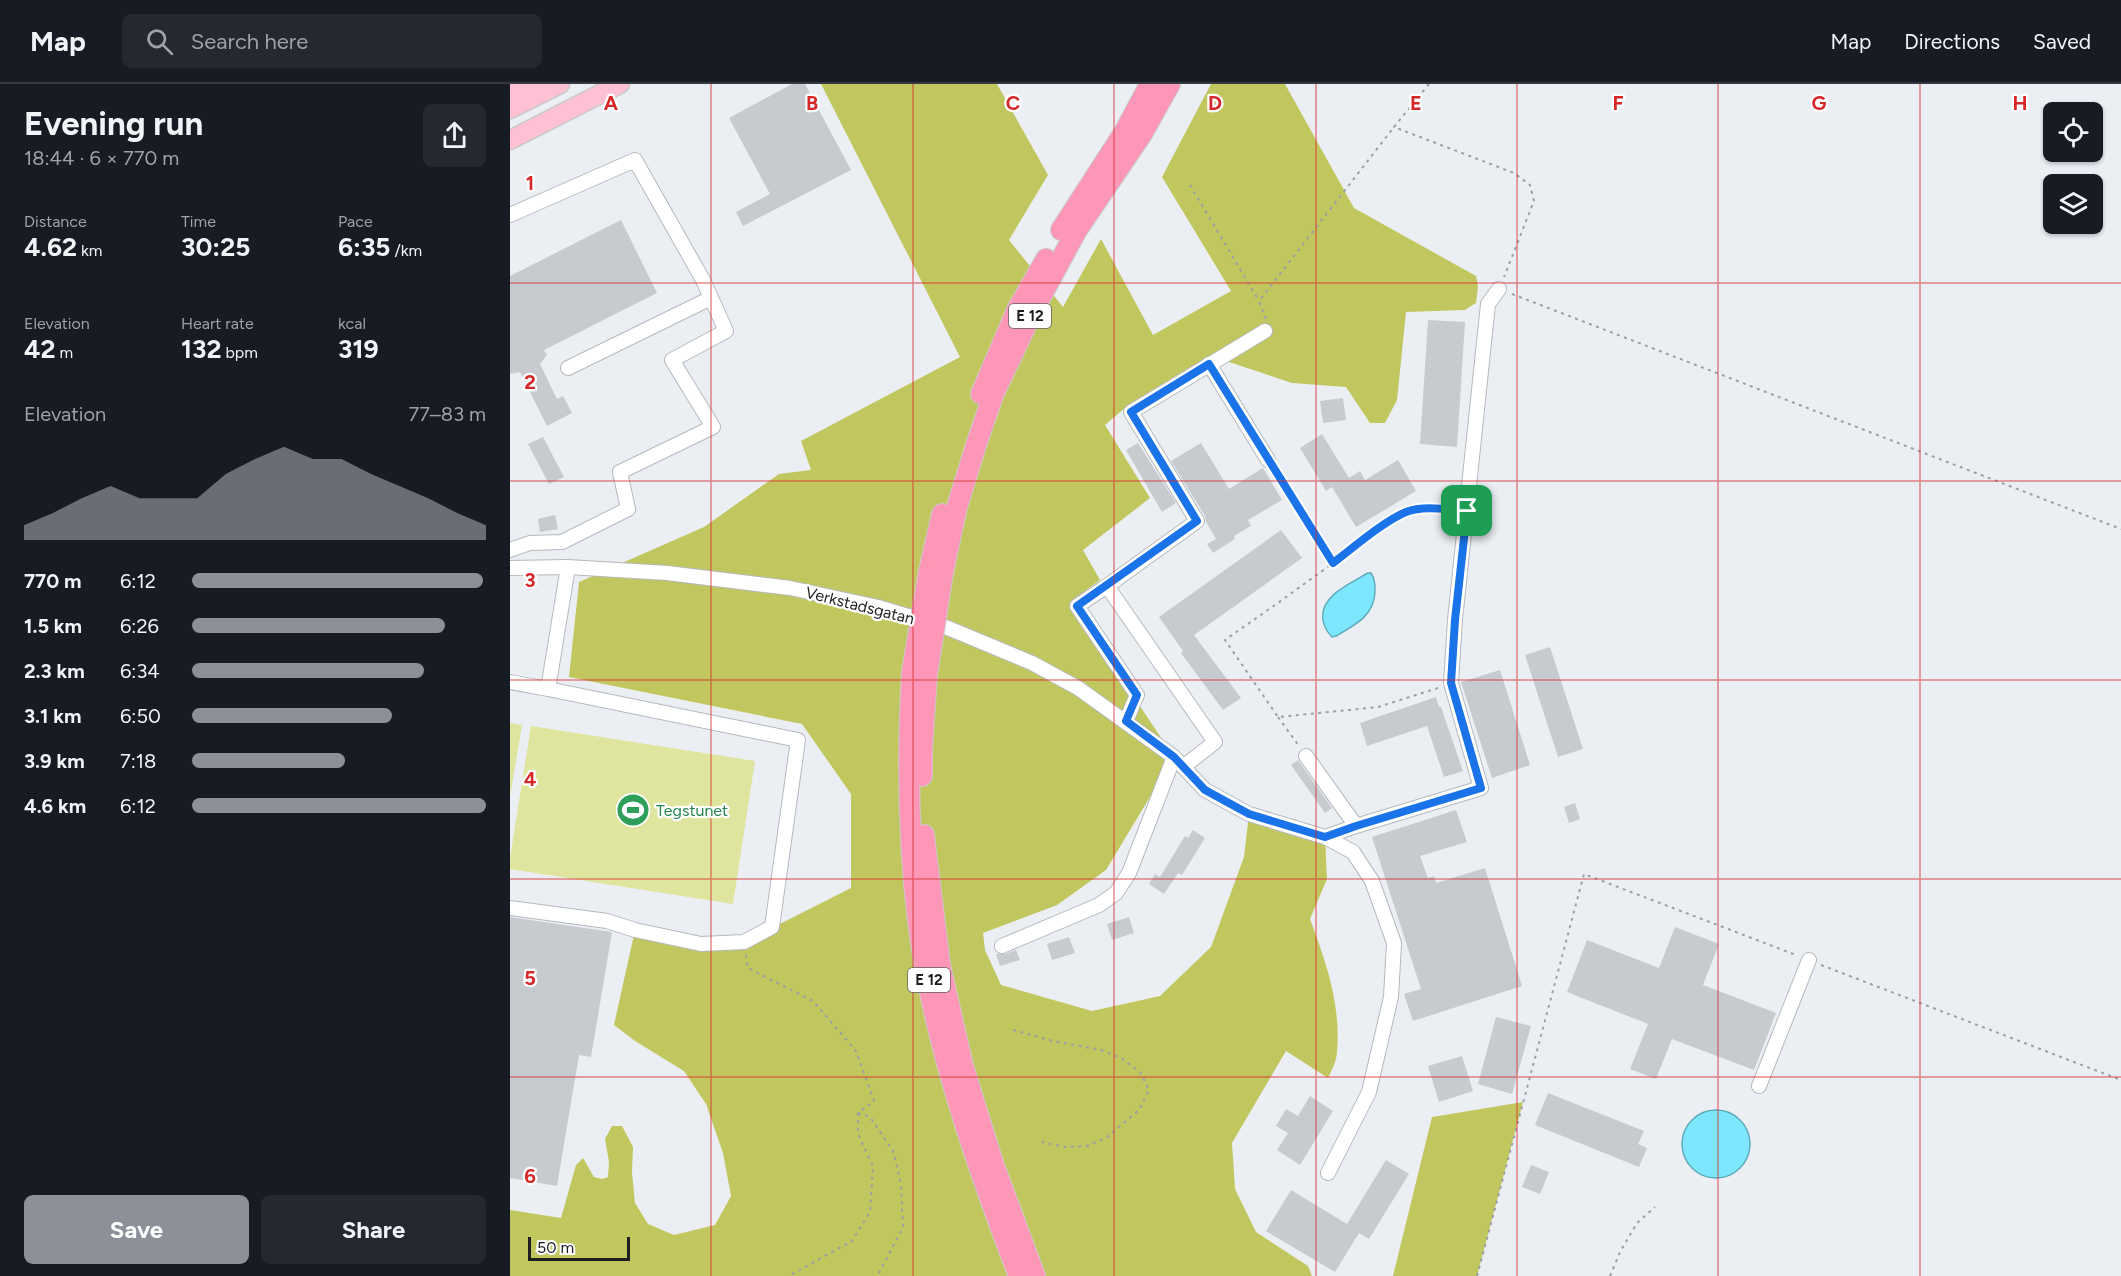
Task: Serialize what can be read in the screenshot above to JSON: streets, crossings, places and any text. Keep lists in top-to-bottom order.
{
  "streets": {
    "highway": ["E 12"],
    "street": ["Verkstadsgatan"]
  },
  "places": {
    "sports": ["Tegstunet"]
  },
  "scale_bar": "50 m",
  "page": {
    "header": "Map",
    "search": "Search here",
    "nav": ["Map", "Directions", "Saved"],
    "heading": ["Evening run", "18:44 · 6 × 770 m"],
    "stats": [
      ["Distance", "4.62 km"],
      ["Time", "30:25"],
      ["Pace", "6:35 /km"],
      ["Elevation", "42 m"],
      ["Heart rate", "132 bpm"],
      ["kcal", "319"]
    ],
    "chart": ["Elevation", "77–83 m"],
    "list": [
      {
        "name": "770 m",
        "note": "6:12"
      },
      {
        "name": "1.5 km",
        "note": "6:26"
      },
      {
        "name": "2.3 km",
        "note": "6:34"
      },
      {
        "name": "3.1 km",
        "note": "6:50"
      },
      {
        "name": "3.9 km",
        "note": "7:18"
      },
      {
        "name": "4.6 km",
        "note": "6:12"
      }
    ],
    "buttons": ["Save", "Share"],
    "scale": "50 m"
  },
  "grid": {
    "columns": [
      "A",
      "B",
      "C",
      "D",
      "E",
      "F",
      "G",
      "H"
    ],
    "rows": [
      "1",
      "2",
      "3",
      "4",
      "5",
      "6"
    ]
  }
}
